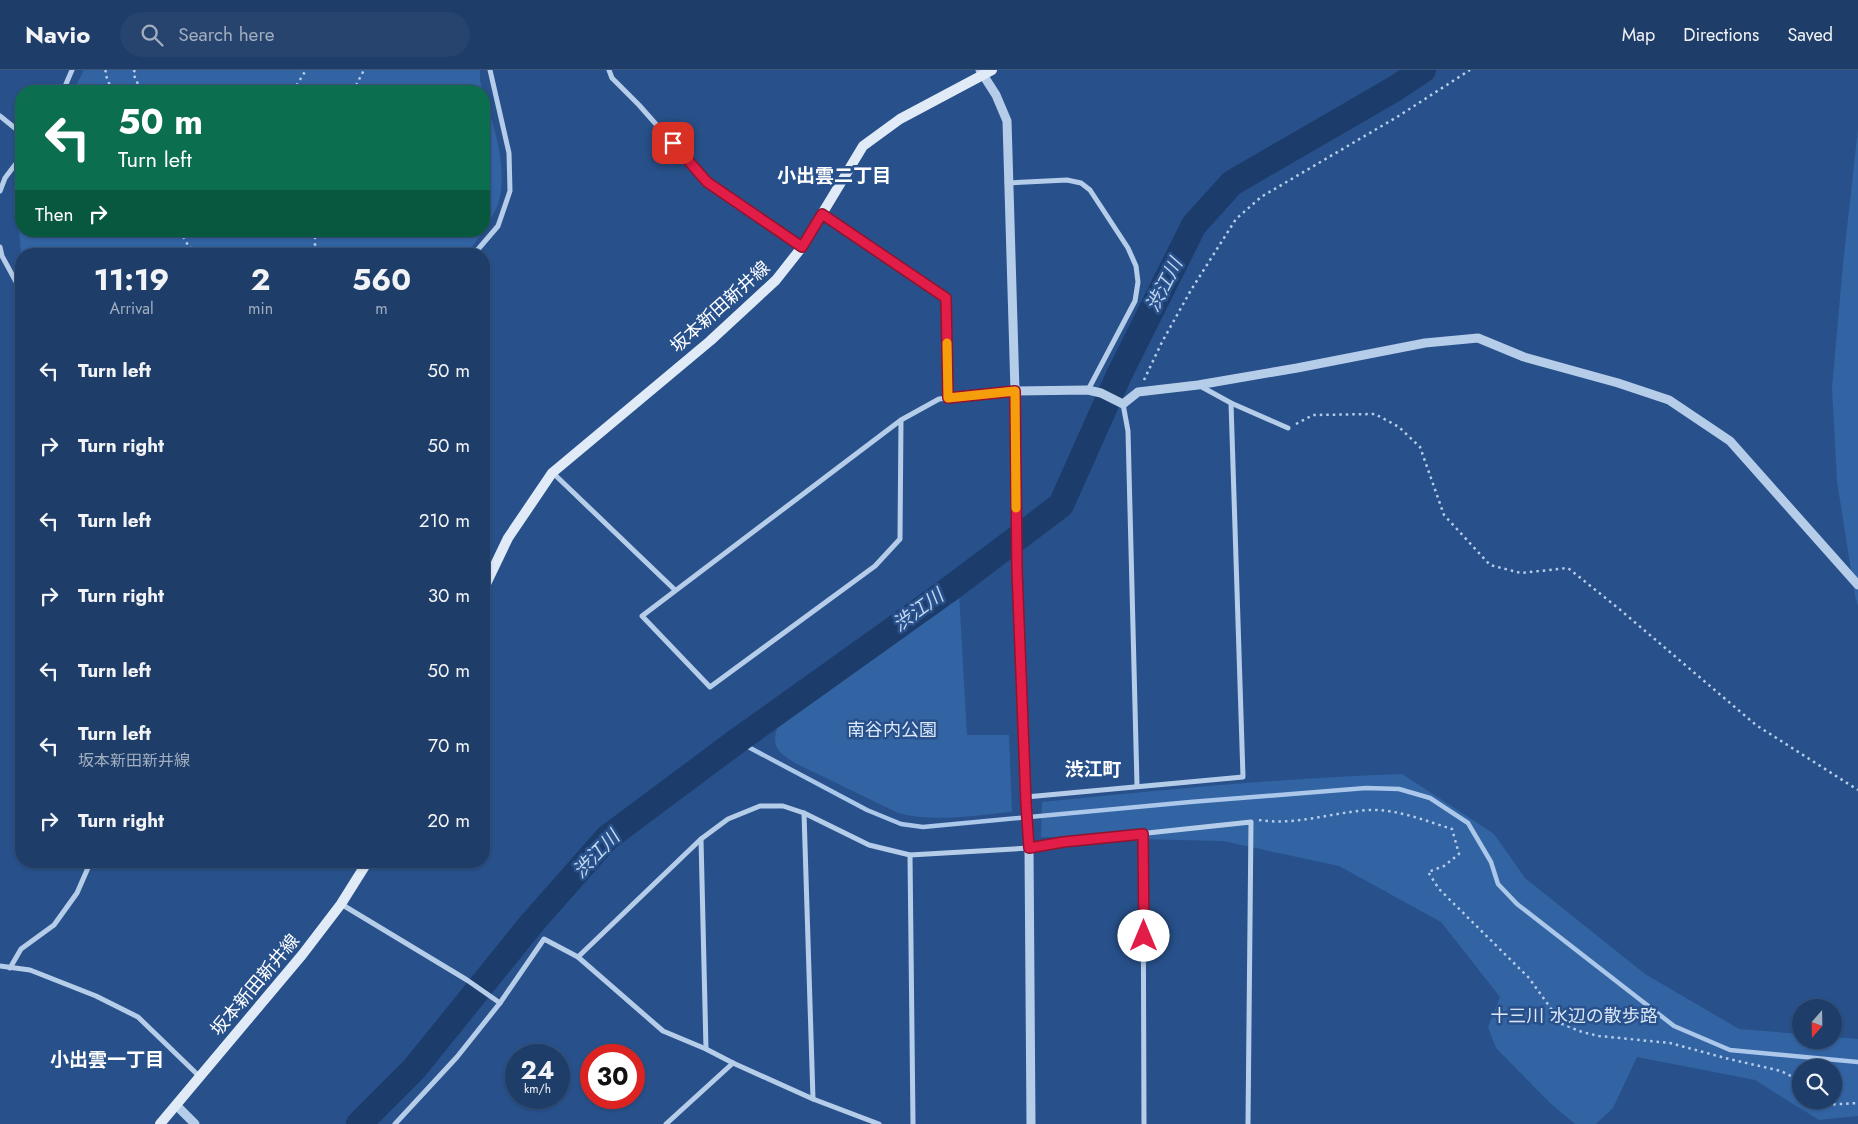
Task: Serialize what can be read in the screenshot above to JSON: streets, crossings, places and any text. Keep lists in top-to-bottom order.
{
  "streets": {
    "main road": ["坂本新田新井線"]
  },
  "districts": ["小出雲二丁目", "渋江町", "小出雲一丁目"],
  "water": ["渋江川"],
  "parks": ["南谷内公園", "十三川 水辺の散歩路"],
  "north": "bottom",
  "page": {
    "header": "Navio",
    "search": "Search here",
    "nav": ["Map", "Directions", "Saved"],
    "turn": ["50 m", "Turn left"],
    "then": "Then",
    "eta": [
      "11:19",
      "Arrival",
      "2",
      "min",
      "560",
      "m"
    ],
    "list": [
      {
        "name": "Turn left",
        "value": "50 m"
      },
      {
        "name": "Turn right",
        "value": "50 m"
      },
      {
        "name": "Turn left",
        "value": "210 m"
      },
      {
        "name": "Turn right",
        "value": "30 m"
      },
      {
        "name": "Turn left",
        "value": "50 m"
      },
      {
        "name": "Turn left",
        "note": "坂本新田新井線",
        "value": "70 m"
      },
      {
        "name": "Turn right",
        "value": "20 m"
      }
    ],
    "speed": "24 km/h",
    "limit": "30"
  }
}
